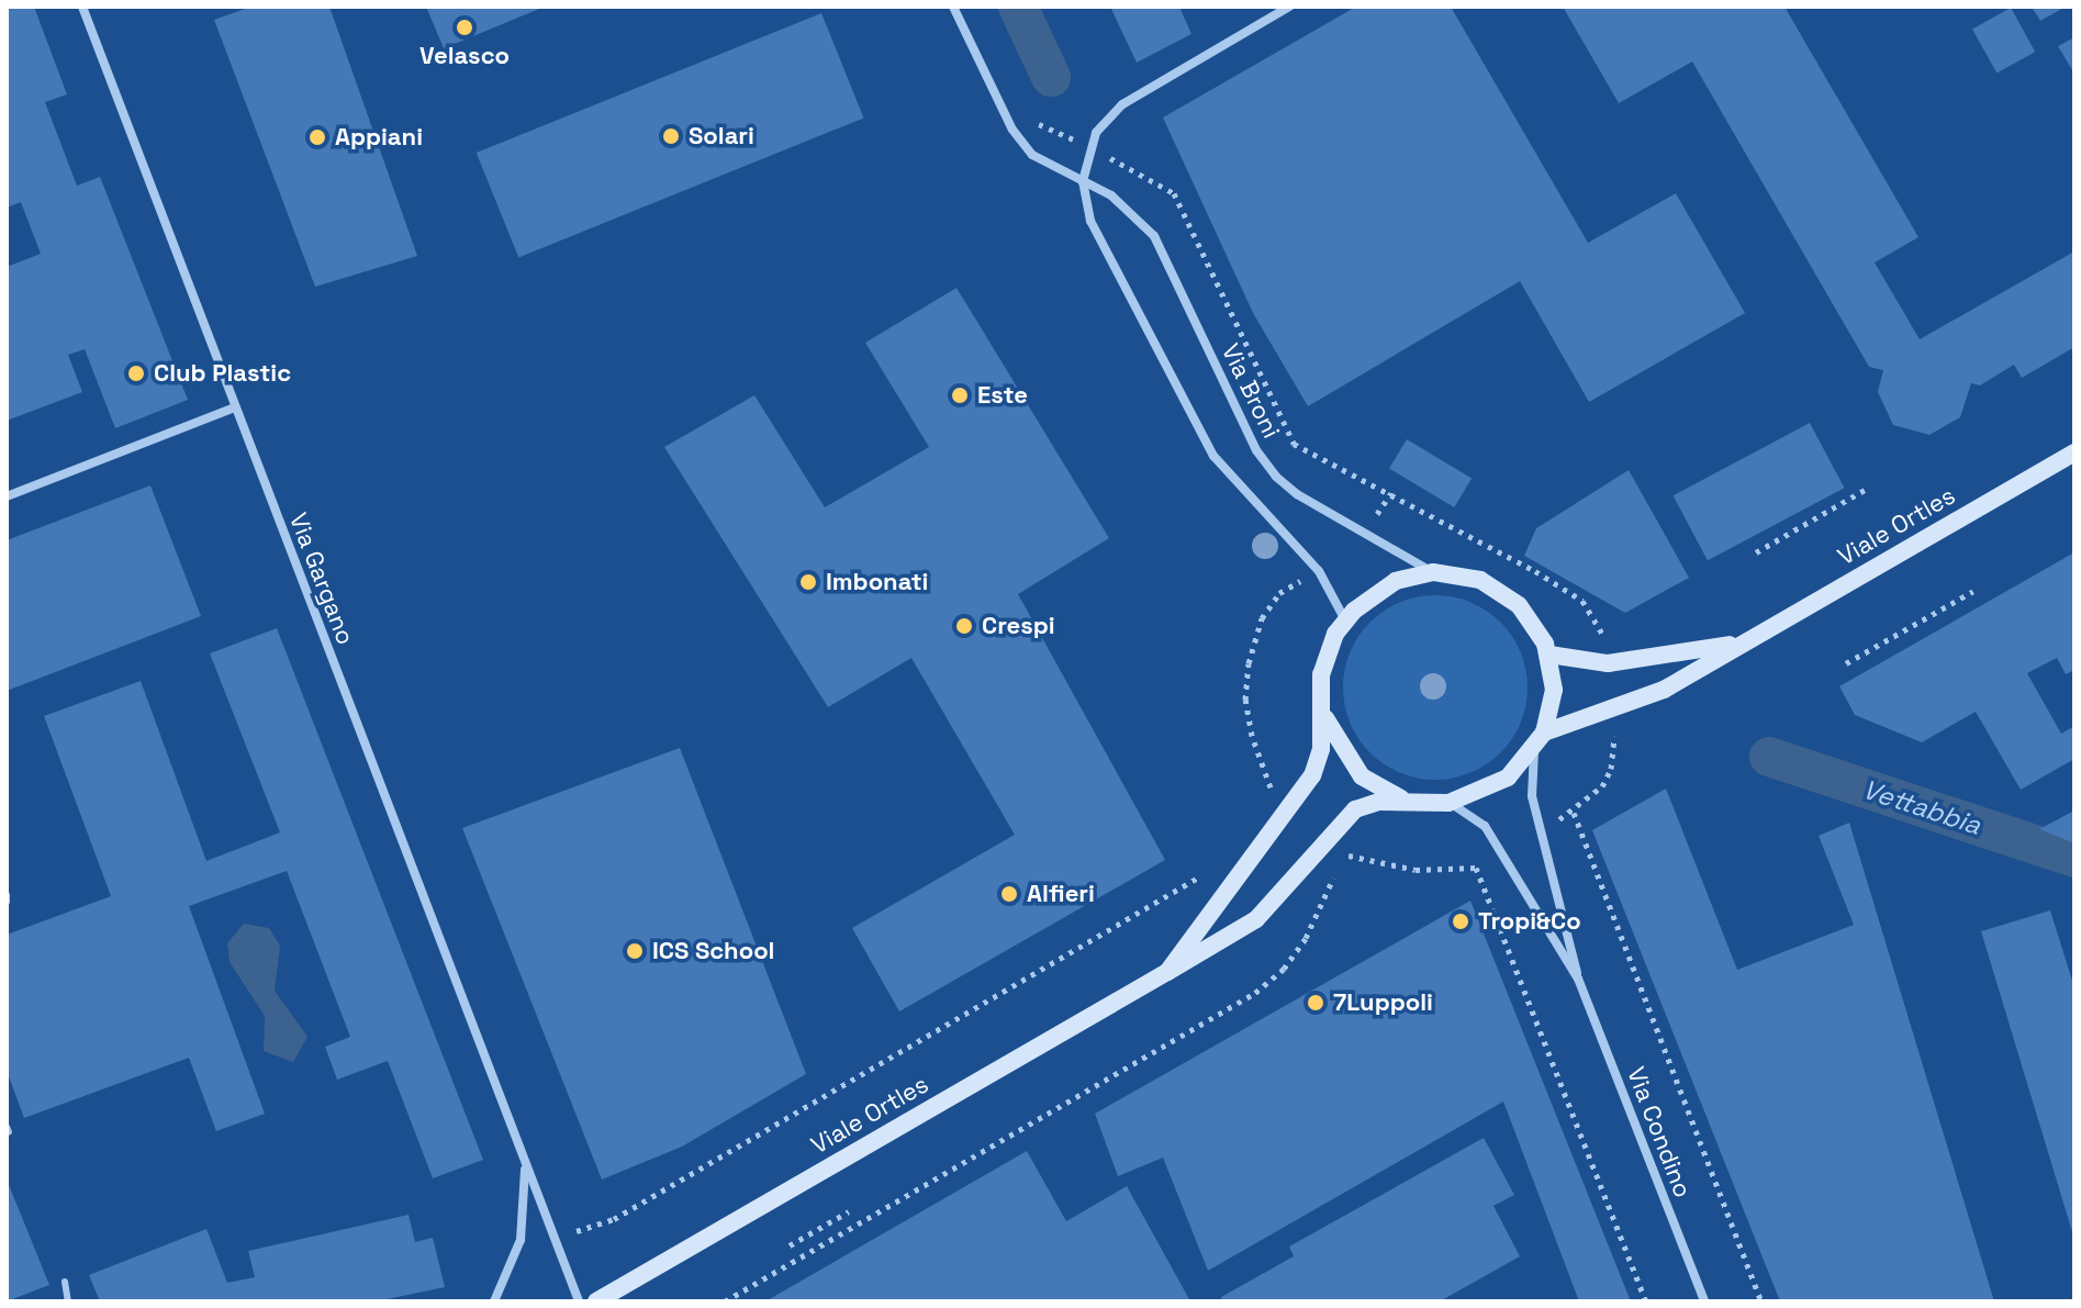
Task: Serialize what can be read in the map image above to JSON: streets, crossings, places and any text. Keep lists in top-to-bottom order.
{
  "streets": {
    "street": [
      "Via Broni",
      "Viale Ortles",
      "Via Gargano",
      "Via Condino"
    ]
  },
  "crossings": [
    ["Via Broni", "Viale Ortles"],
    ["Via Broni", "Via Condino"],
    ["Viale Ortles", "Via Condino"]
  ],
  "water": ["Vettabbia"],
  "places": [
    "Velasco",
    "Solari",
    "Appiani",
    "Club Plastic",
    "Este",
    "Imbonati",
    "Crespi",
    "Alfieri",
    "Tropi&Co",
    "ICS School",
    "7Luppoli"
  ]
}
